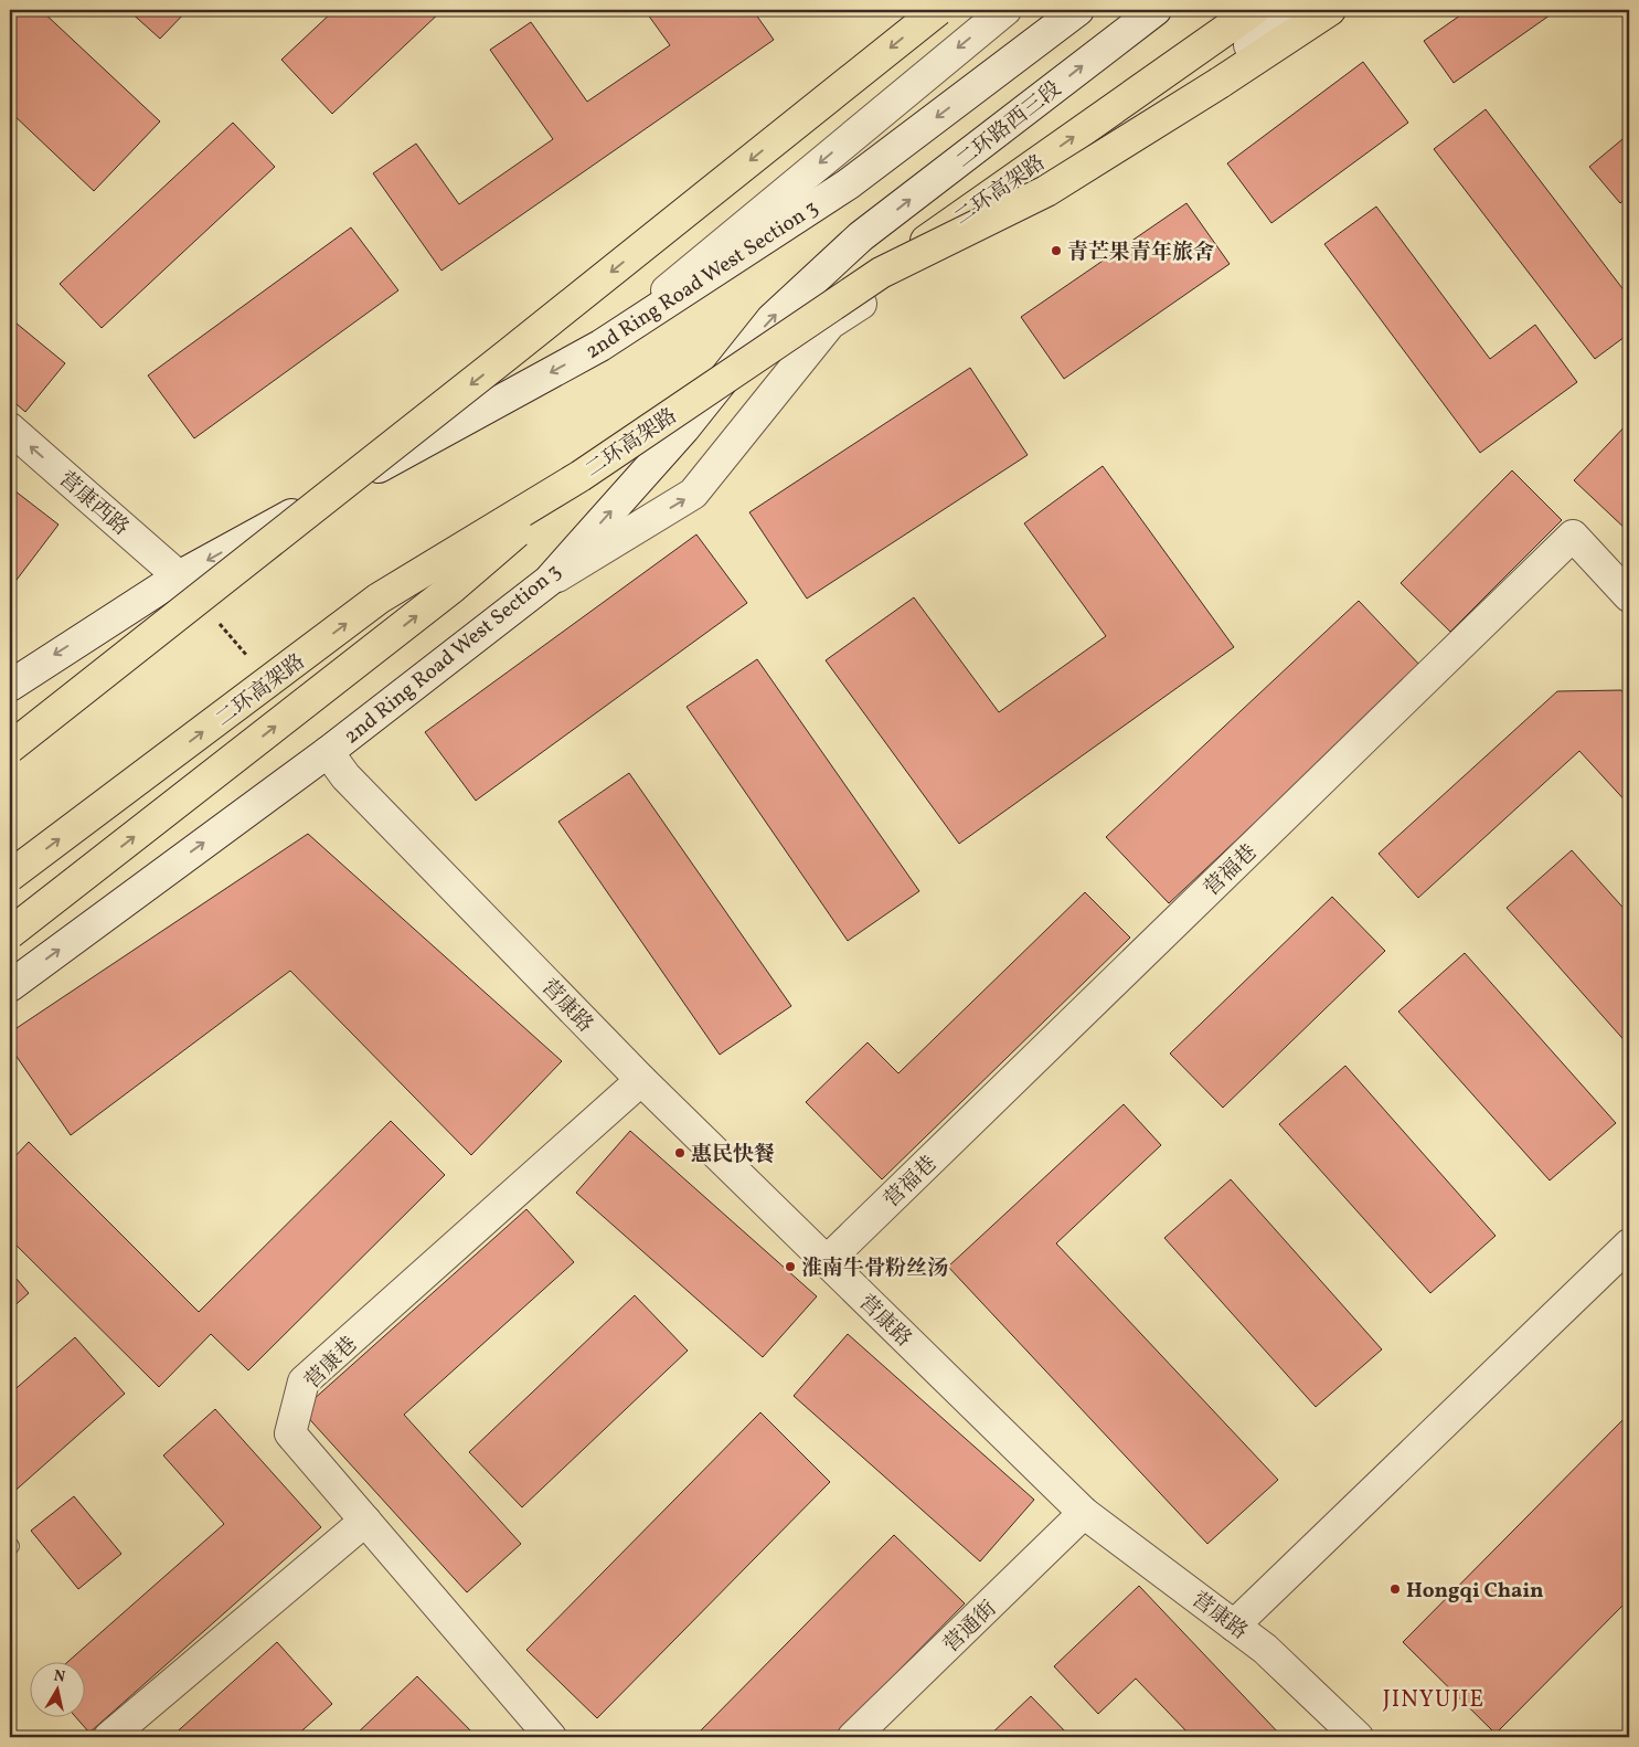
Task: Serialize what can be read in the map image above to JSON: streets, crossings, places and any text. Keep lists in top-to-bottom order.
{
  "streets": {
    "highway": ["二环高架路"],
    "street": [
      "二环路西三段",
      "2nd Ring Road West Section 3",
      "营康西路",
      "营福巷",
      "营康路",
      "营康巷",
      "营通街"
    ]
  },
  "crossings": [
    ["二环路西三段", "2nd Ring Road West Section 3"],
    ["2nd Ring Road West Section 3", "营康西路"],
    ["2nd Ring Road West Section 3", "营康路"],
    ["营福巷", "营康路"],
    ["营康路", "营康巷"],
    ["营康路", "营通街"]
  ],
  "one_way": ["营康西路"],
  "districts": ["JINYUJIE"],
  "places": [
    "青芒果青年旅舍",
    "惠民快餐",
    "淮南牛骨粉丝汤",
    "Hongqi Chain"
  ],
  "north": "top"
}
